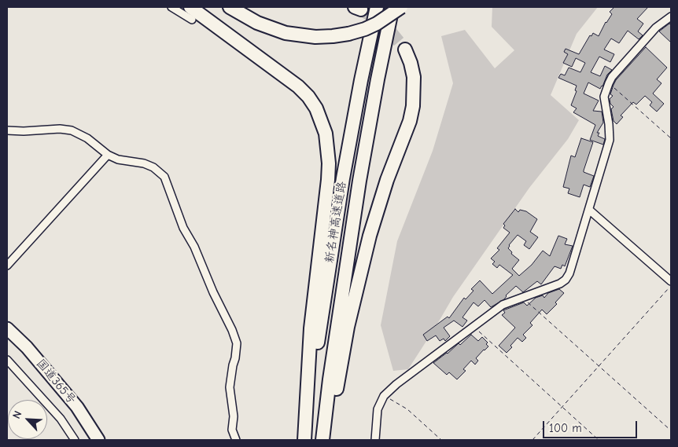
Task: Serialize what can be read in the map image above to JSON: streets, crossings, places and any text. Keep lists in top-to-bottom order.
{
  "streets": {
    "highway": ["新名神高速道路", "国道365号"]
  },
  "scale_bar": "100 m",
  "north": "top left"
}
